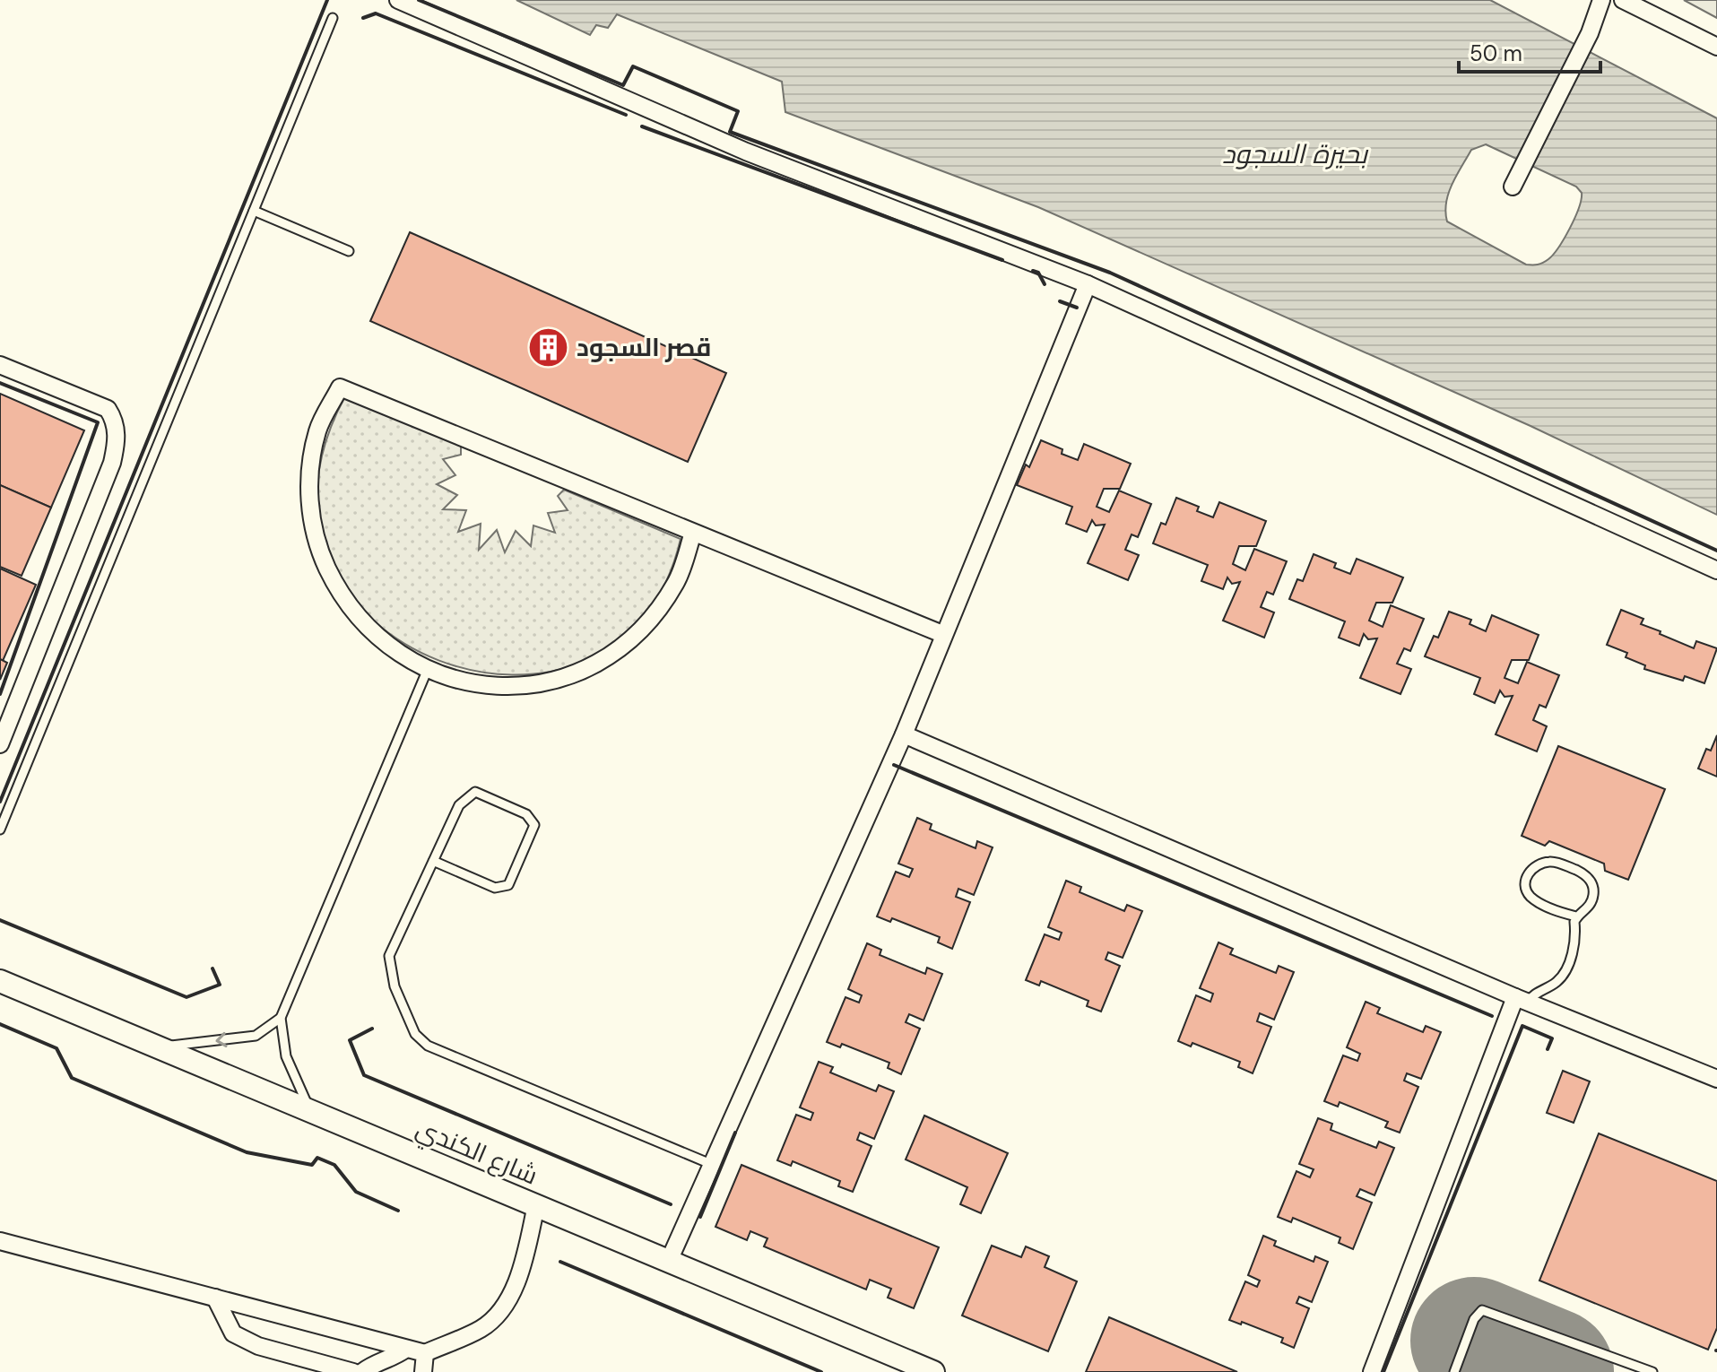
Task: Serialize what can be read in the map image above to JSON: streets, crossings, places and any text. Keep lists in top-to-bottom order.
{
  "streets": {
    "street": ["شارع الكندي"]
  },
  "water": ["بحيرة السجود"],
  "places": {
    "building": ["قصر السجود"]
  },
  "scale_bar": "50 m"
}
